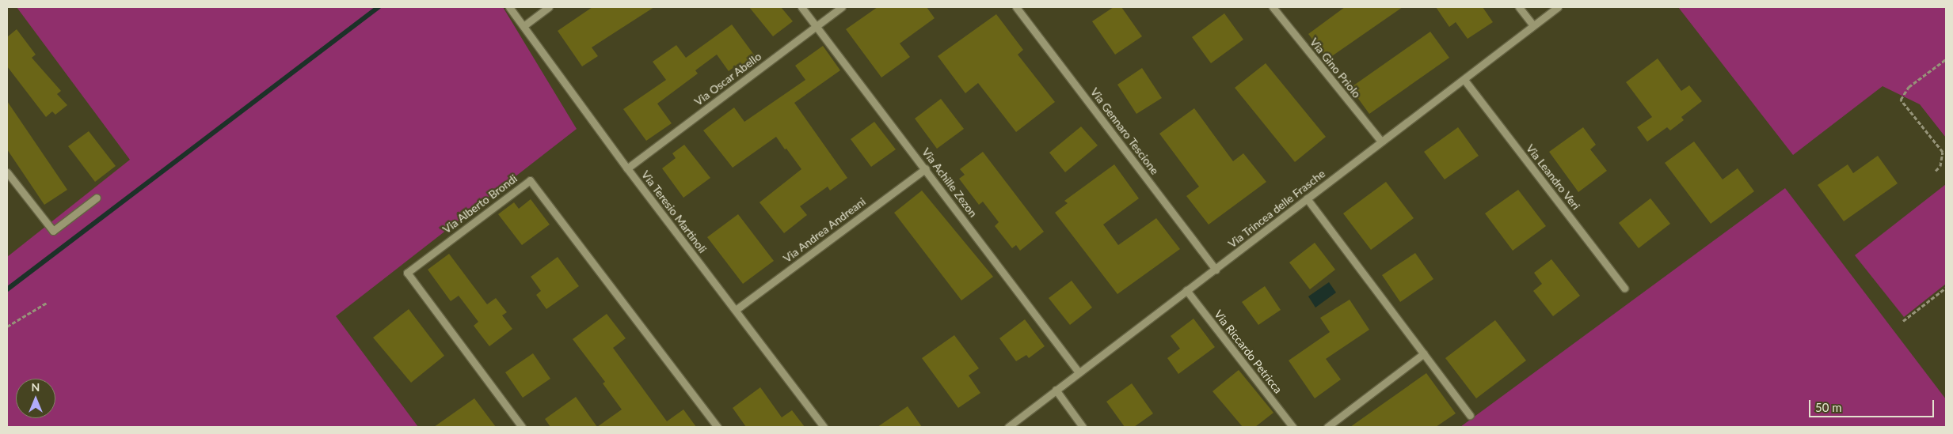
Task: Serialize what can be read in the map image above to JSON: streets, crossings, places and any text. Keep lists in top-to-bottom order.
{
  "streets": {
    "street": [
      "Via Gino Priolo",
      "Via Oscar Abello",
      "Via Gennaro Tescione",
      "Via Leandro Veri",
      "Via Achille Zezon",
      "Via Alberto Brondi",
      "Via Trincea delle Frasche",
      "Via Teresio Martinoli",
      "Via Andrea Andreani",
      "Via Riccardo Petricca"
    ]
  },
  "crossings": [
    ["Via Gino Priolo", "Via Trincea delle Frasche"],
    ["Via Oscar Abello", "Via Achille Zezon"],
    ["Via Oscar Abello", "Via Teresio Martinoli"],
    ["Via Gennaro Tescione", "Via Trincea delle Frasche"],
    ["Via Leandro Veri", "Via Trincea delle Frasche"],
    ["Via Achille Zezon", "Via Trincea delle Frasche"],
    ["Via Achille Zezon", "Via Andrea Andreani"],
    ["Via Trincea delle Frasche", "Via Riccardo Petricca"],
    ["Via Teresio Martinoli", "Via Andrea Andreani"]
  ],
  "scale_bar": "50 m",
  "north": "top"
}
